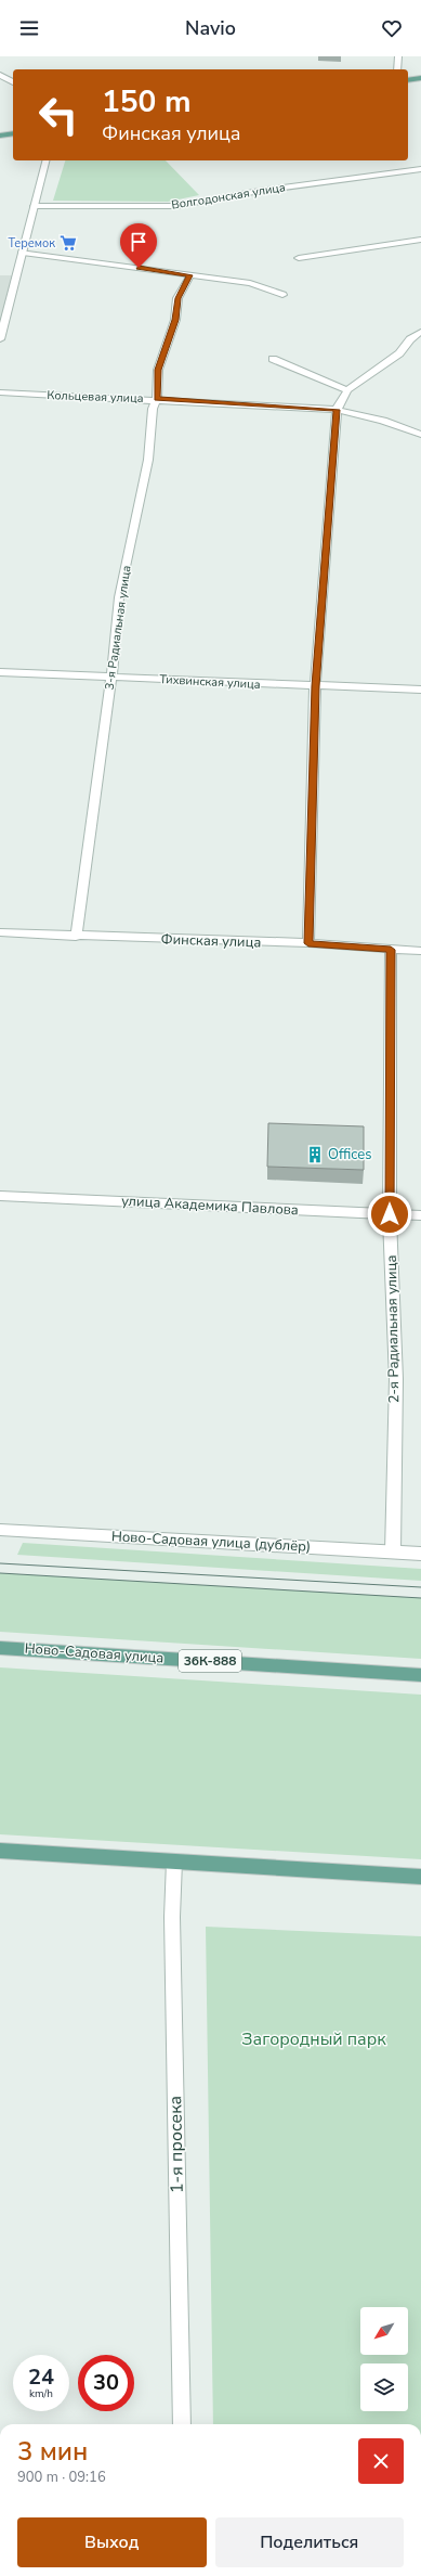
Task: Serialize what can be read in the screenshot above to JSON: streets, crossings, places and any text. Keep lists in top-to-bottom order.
{
  "streets": {
    "main road": ["Ново-Садовая улица", "36К-888"],
    "street": [
      "Волгодонская улица",
      "Кольцевая улица",
      "3-я Радиальная улица",
      "Тихвинская улица",
      "Финская улица",
      "улица Академика Павлова",
      "2-я Радиальная улица",
      "Ново-Садовая улица (дублёр)",
      "1-я просека"
    ]
  },
  "crossings": [
    ["Кольцевая улица", "3-я Радиальная улица"],
    ["3-я Радиальная улица", "Тихвинская улица"],
    ["3-я Радиальная улица", "Финская улица"],
    ["Финская улица", "2-я Радиальная улица"],
    ["улица Академика Павлова", "2-я Радиальная улица"],
    ["2-я Радиальная улица", "Ново-Садовая улица (дублёр)"]
  ],
  "parks": ["Загородный парк"],
  "places": {
    "supermarket": ["Теремок"],
    "building": ["Offices"]
  },
  "north": "bottom left",
  "page": {
    "header": "Navio",
    "turn": ["150 m", "Финская улица"],
    "speed": "24 km/h",
    "limit": "30",
    "heading": ["3 мин", "900 m · 09:16"],
    "buttons": ["Выход", "Поделиться"]
  }
}
